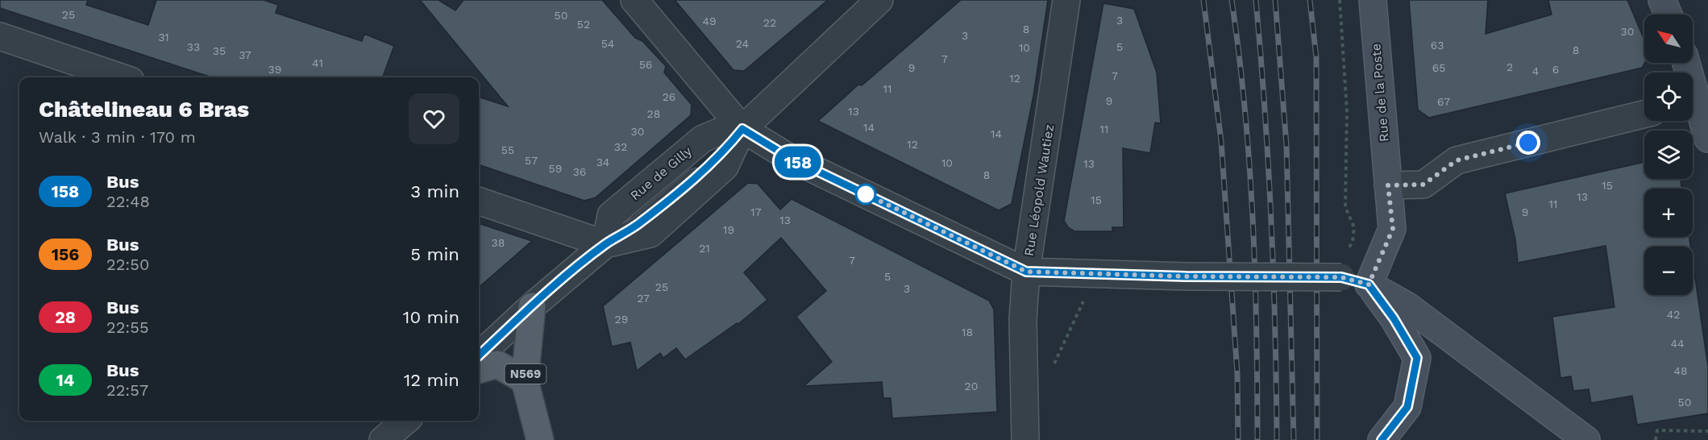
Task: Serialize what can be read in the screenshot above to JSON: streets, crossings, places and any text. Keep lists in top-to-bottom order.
{
  "streets": {
    "main road": ["N569"],
    "street": ["Rue de la Poste", "Rue de Gilly", "Rue Léopold Wautiez"]
  },
  "lines": ["bus line 158"],
  "house_numbers": [
    "25",
    "50",
    "3",
    "49",
    "22",
    "52",
    "8",
    "30",
    "3",
    "31",
    "54",
    "24",
    "63",
    "33",
    "5",
    "10",
    "8",
    "35",
    "37",
    "7",
    "41",
    "56",
    "2",
    "9",
    "65",
    "39",
    "6",
    "4",
    "7",
    "12",
    "11",
    "26",
    "9",
    "67",
    "13",
    "28",
    "14",
    "11",
    "30",
    "14",
    "12",
    "32",
    "55",
    "57",
    "34",
    "10",
    "13",
    "59",
    "36",
    "8",
    "15",
    "13",
    "15",
    "11",
    "17",
    "9",
    "13",
    "19",
    "38",
    "21",
    "7",
    "5",
    "25",
    "3",
    "27",
    "42",
    "29",
    "18",
    "44",
    "48",
    "20",
    "50"
  ],
  "north": "top left",
  "page": {
    "on_map": "158",
    "map_buttons": ["+", "−"],
    "heading": ["Châtelineau 6 Bras", "Walk · 3 min · 170 m"],
    "list": [
      {
        "mark": "158",
        "name": "Bus",
        "note": "22:48",
        "value": "3 min"
      },
      {
        "mark": "156",
        "name": "Bus",
        "note": "22:50",
        "value": "5 min"
      },
      {
        "mark": "28",
        "name": "Bus",
        "note": "22:55",
        "value": "10 min"
      },
      {
        "mark": "14",
        "name": "Bus",
        "note": "22:57",
        "value": "12 min"
      }
    ]
  }
}
